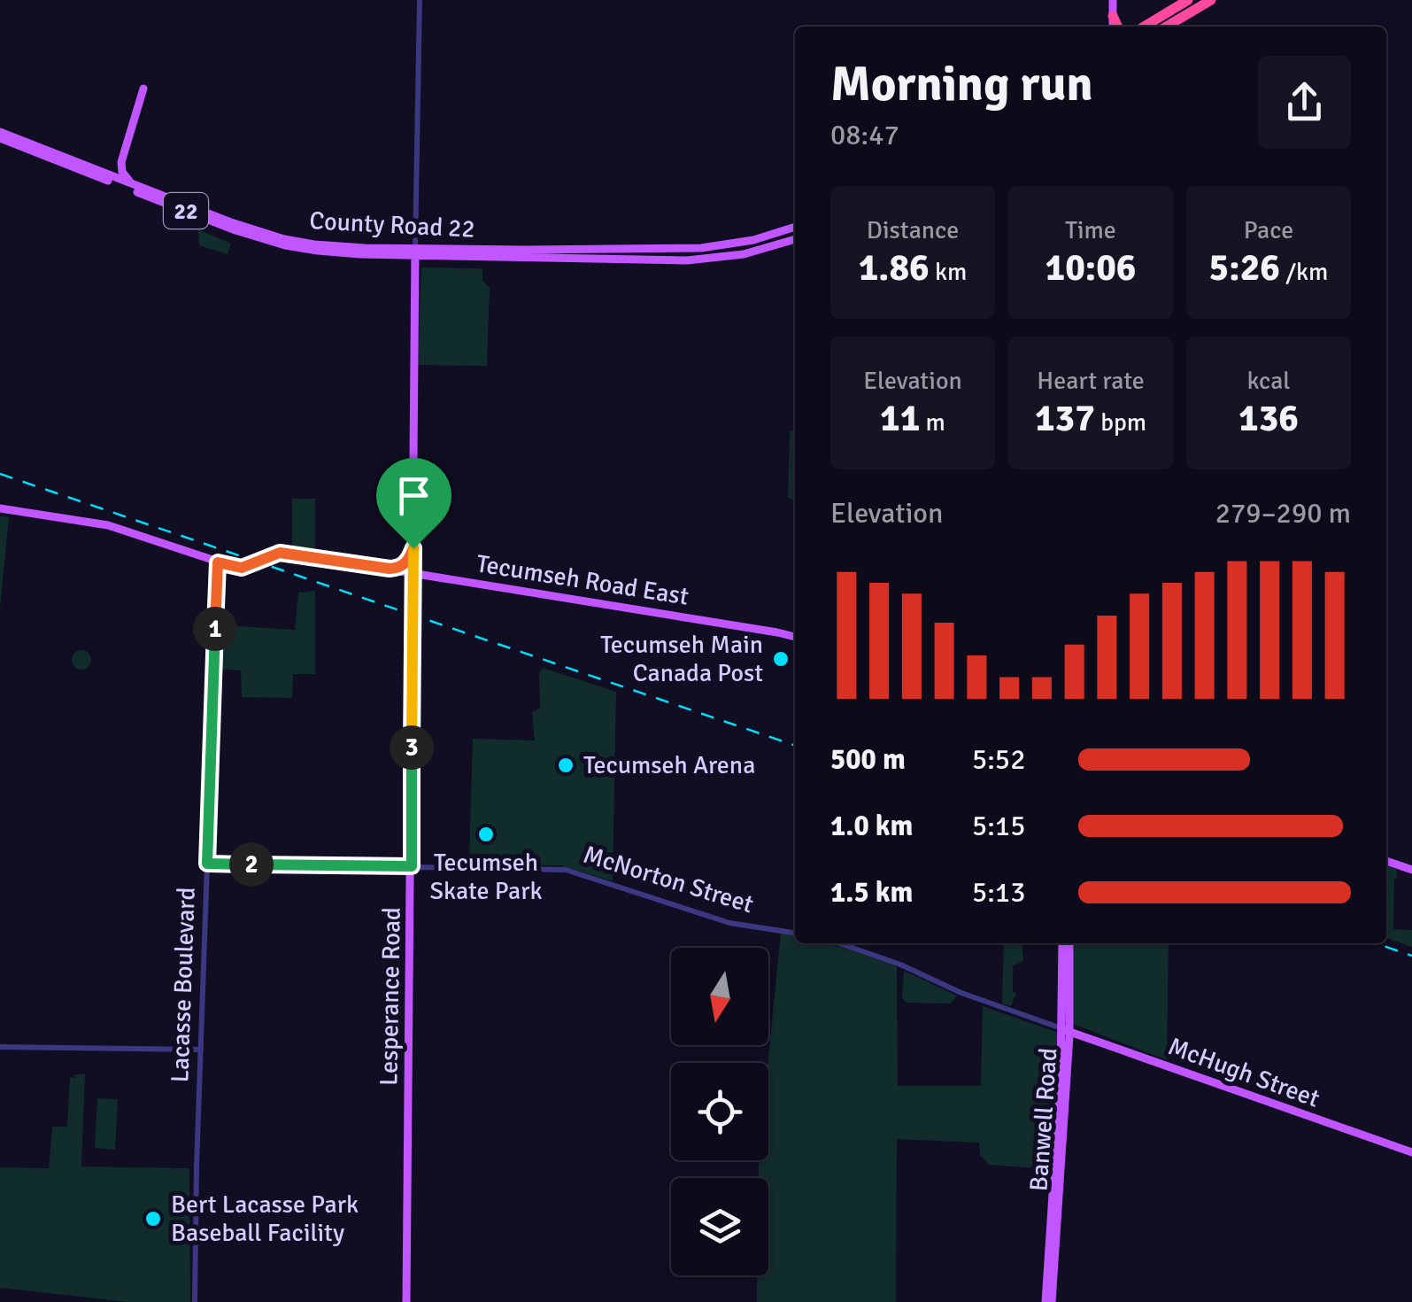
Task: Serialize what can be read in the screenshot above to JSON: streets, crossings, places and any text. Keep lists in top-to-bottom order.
{
  "streets": {
    "main road": [
      "22",
      "County Road 22",
      "Tecumseh Road East",
      "Lesperance Road",
      "McHugh Street",
      "Banwell Road"
    ],
    "street": ["McNorton Street", "Lacasse Boulevard"]
  },
  "crossings": [
    ["County Road 22", "Lesperance Road"],
    ["Tecumseh Road East", "Lacasse Boulevard"],
    ["Tecumseh Road East", "Lesperance Road"],
    ["McNorton Street", "Lacasse Boulevard"],
    ["McNorton Street", "Lesperance Road"],
    ["McHugh Street", "Banwell Road"]
  ],
  "places": [
    "Tecumseh Main Canada Post",
    "Tecumseh Arena",
    "Tecumseh Skate Park",
    "Bert Lacasse Park Baseball Facility"
  ],
  "north": "bottom",
  "page": {
    "heading": ["Morning run", "08:47"],
    "stats": [
      ["Distance", "1.86 km"],
      ["Time", "10:06"],
      ["Pace", "5:26 /km"],
      ["Elevation", "11 m"],
      ["Heart rate", "137 bpm"],
      ["kcal", "136"]
    ],
    "chart": ["Elevation", "279–290 m"],
    "pins": ["1", "3", "2"],
    "list": [
      {
        "name": "500 m",
        "note": "5:52"
      },
      {
        "name": "1.0 km",
        "note": "5:15"
      },
      {
        "name": "1.5 km",
        "note": "5:13"
      }
    ]
  }
}
